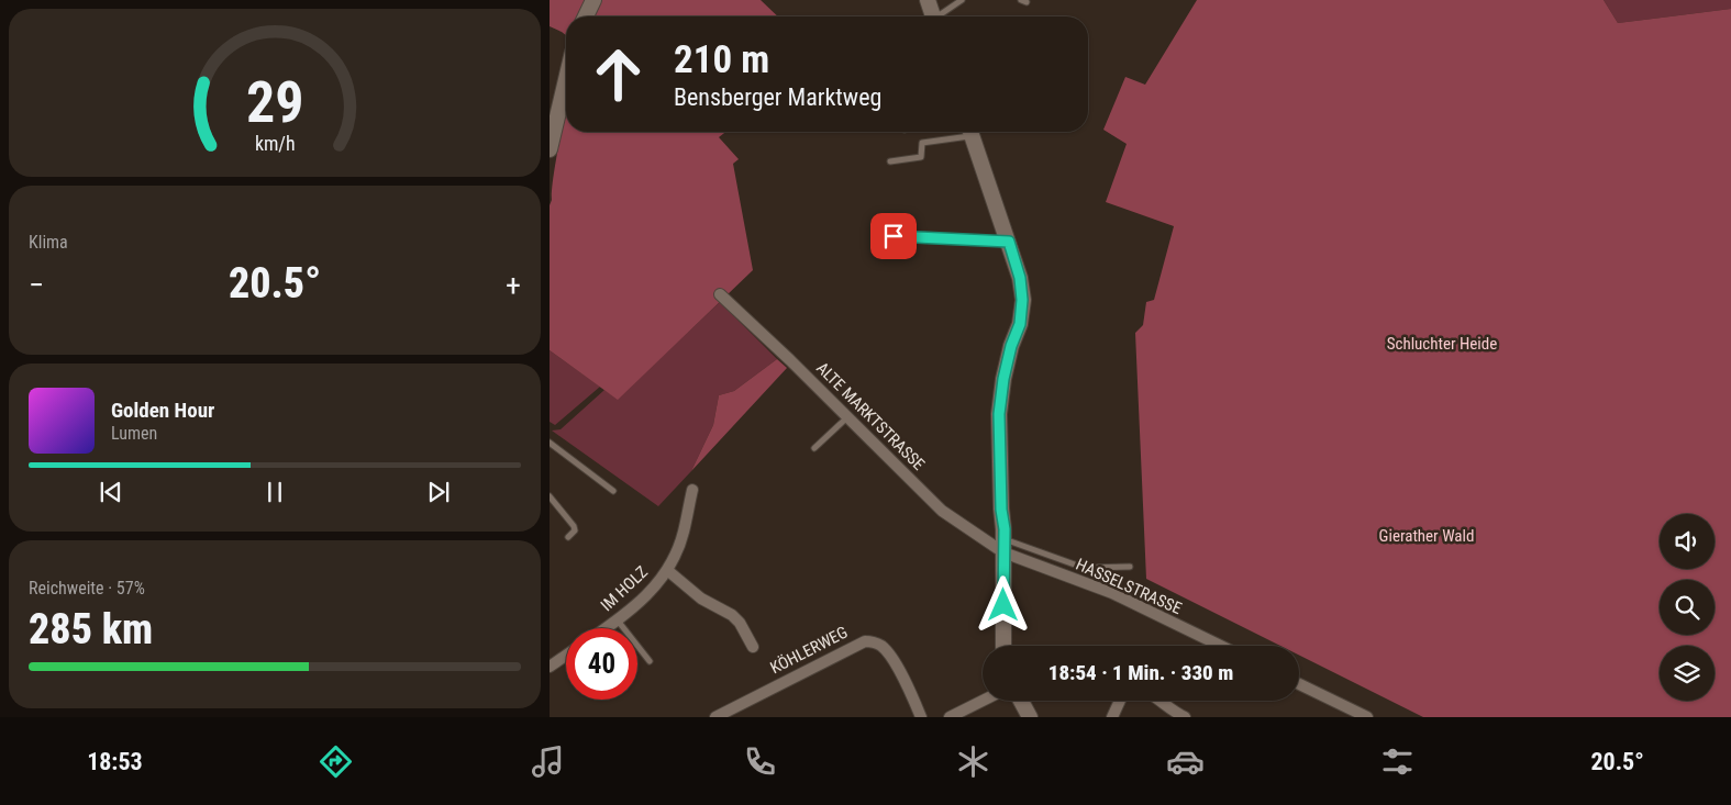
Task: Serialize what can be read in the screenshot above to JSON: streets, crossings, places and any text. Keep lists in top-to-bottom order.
{
  "streets": {
    "street": [
      "ALTE MARKTSTRASSE",
      "HASSELSTRASSE",
      "IM HOLZ",
      "KÖHLERWEG"
    ]
  },
  "crossings": [
    ["ALTE MARKTSTRASSE", "HASSELSTRASSE"]
  ],
  "parks": ["Schluchter Heide", "Gierather Wald"],
  "page": {
    "turn": ["210 m", "Bensberger Marktweg"],
    "tile": [
      "Klima",
      ["Reichweite · 57%", "285 km"]
    ],
    "heat": ["−", "20.5°", "+"],
    "song": ["Golden Hour", "Lumen"],
    "limit": "40",
    "trip": "18:54 · 1 Min. · 330 m",
    "tabs": ["18:53", "20.5°"],
    "gauge": ["29", "km/h"]
  }
}
